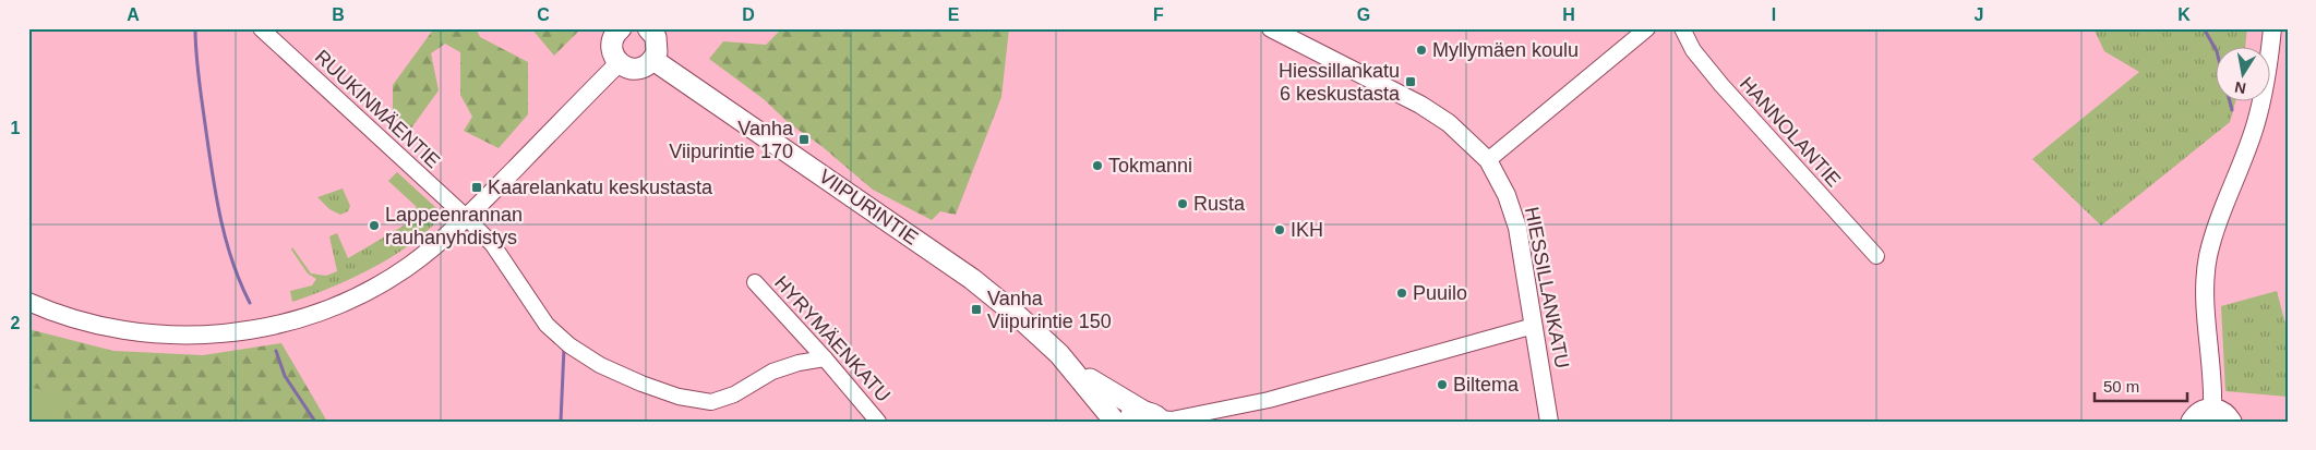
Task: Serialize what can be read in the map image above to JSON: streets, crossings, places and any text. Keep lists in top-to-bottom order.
{
  "streets": {
    "main road": ["VIIPURINTIE"],
    "street": [
      "RUUKINMÄENTIE",
      "HANNOLANTIE",
      "HIESSILLANKATU",
      "HYRYMÄENKATU"
    ]
  },
  "crossings": [
    ["RUUKINMÄENTIE", "HYRYMÄENKATU"]
  ],
  "places": {
    "other": [
      "Myllymäen koulu",
      "Tokmanni",
      "Rusta",
      "Lappeenrannan rauhanyhdistys",
      "IKH",
      "Puuilo",
      "Biltema"
    ],
    "transit": [
      "Hiessillankatu 6 keskustasta",
      "Vanha Viipurintie 170",
      "Kaarelankatu keskustasta",
      "Vanha Viipurintie 150"
    ]
  },
  "scale_bar": "50 m",
  "north": "bottom",
  "grid": {
    "columns": [
      "A",
      "B",
      "C",
      "D",
      "E",
      "F",
      "G",
      "H",
      "I",
      "J",
      "K"
    ],
    "rows": ["1", "2"]
  }
}
